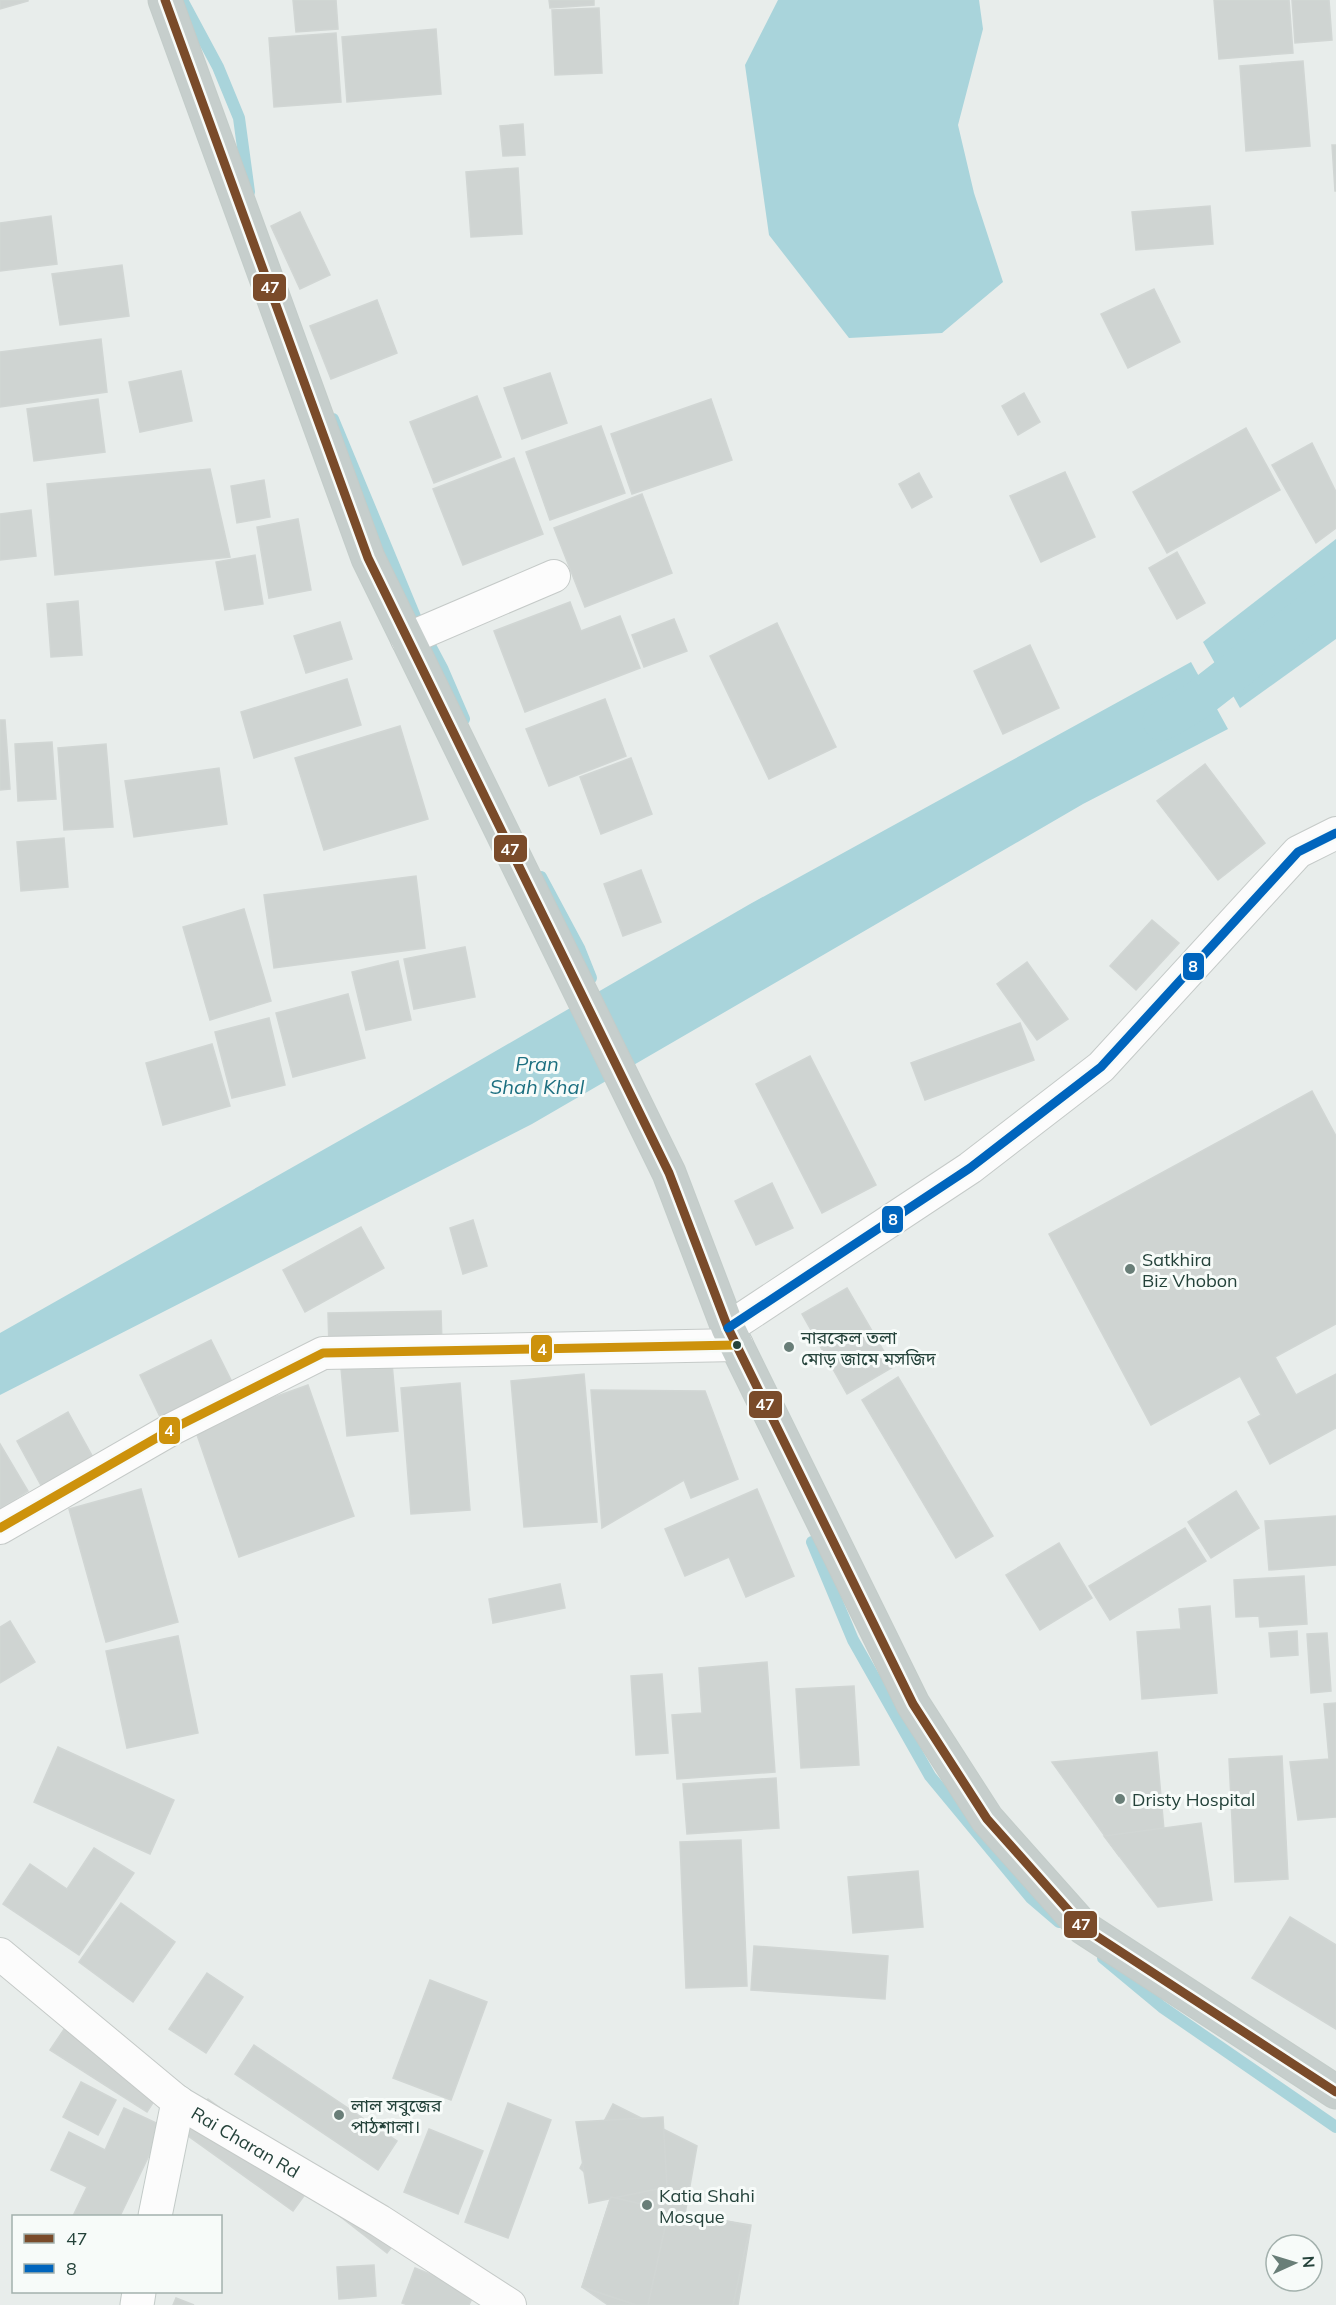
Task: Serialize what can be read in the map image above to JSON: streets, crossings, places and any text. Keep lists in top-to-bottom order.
{
  "streets": {
    "street": ["Rai Charan Rd"]
  },
  "water": ["Pran Shah Khal"],
  "places": [
    "Satkhira Biz Vhobon",
    "নারকেল তলা মোড় জামে মসজিদ",
    "Dristy Hospital",
    "লাল সবুজের পাঠশালা।",
    "Katia Shahi Mosque"
  ],
  "lines": ["transit line 47", "transit line 8", "transit line 4"],
  "legend": ["47", "8"],
  "north": "right"
}
